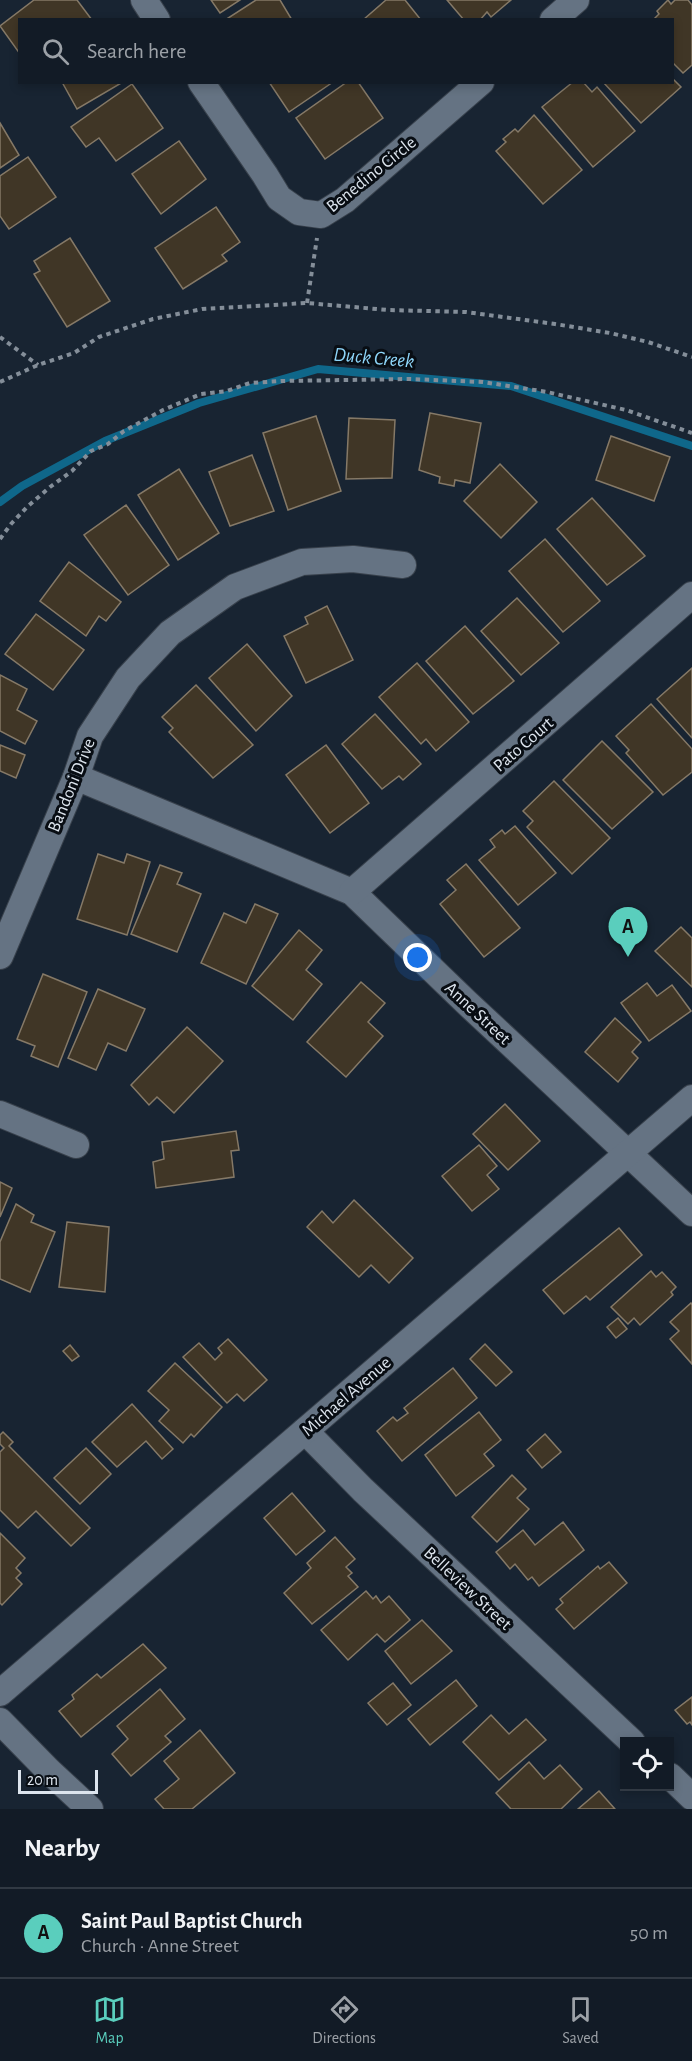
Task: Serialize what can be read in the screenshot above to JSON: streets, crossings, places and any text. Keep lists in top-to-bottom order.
{
  "streets": {
    "street": [
      "Benedino Circle",
      "Pato Court",
      "Bandoni Drive",
      "Anne Street",
      "Michael Avenue",
      "Belleview Street"
    ]
  },
  "crossings": [
    ["Pato Court", "Anne Street"],
    ["Bandoni Drive", "Anne Street"],
    ["Anne Street", "Michael Avenue"],
    ["Michael Avenue", "Belleview Street"]
  ],
  "water": ["Duck Creek"],
  "scale_bar": "20 m",
  "page": {
    "search": "Search here",
    "pins": "A",
    "scale": "20 m",
    "heading": "Nearby",
    "list": [
      {
        "mark": "A",
        "name": "Saint Paul Baptist Church",
        "note": "Church · Anne Street",
        "value": "50 m"
      }
    ],
    "nav": ["Map", "Directions", "Saved"]
  }
}
